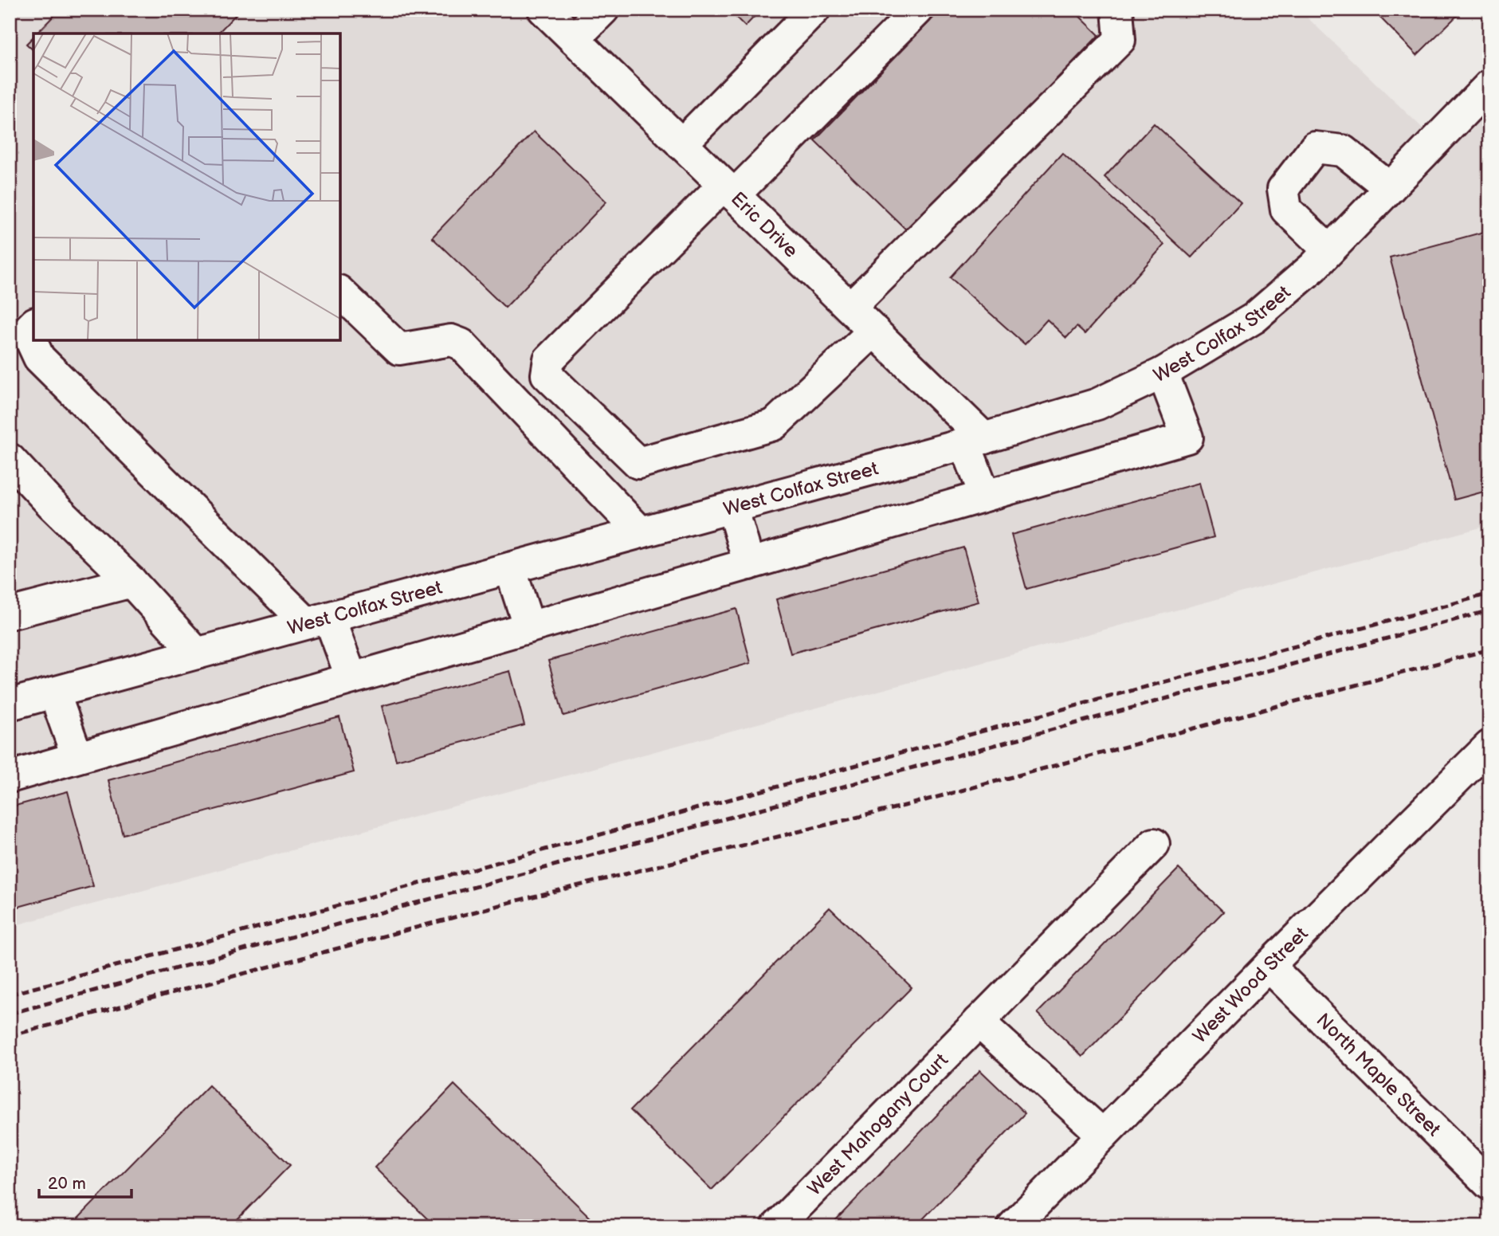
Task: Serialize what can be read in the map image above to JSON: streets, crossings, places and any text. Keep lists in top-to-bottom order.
{
  "streets": {
    "street": [
      "Eric Drive",
      "West Colfax Street",
      "West Wood Street",
      "North Maple Street",
      "West Mahogany Court"
    ]
  },
  "crossings": [
    ["Eric Drive", "West Colfax Street"],
    ["West Wood Street", "North Maple Street"]
  ],
  "scale_bar": "20 m"
}
